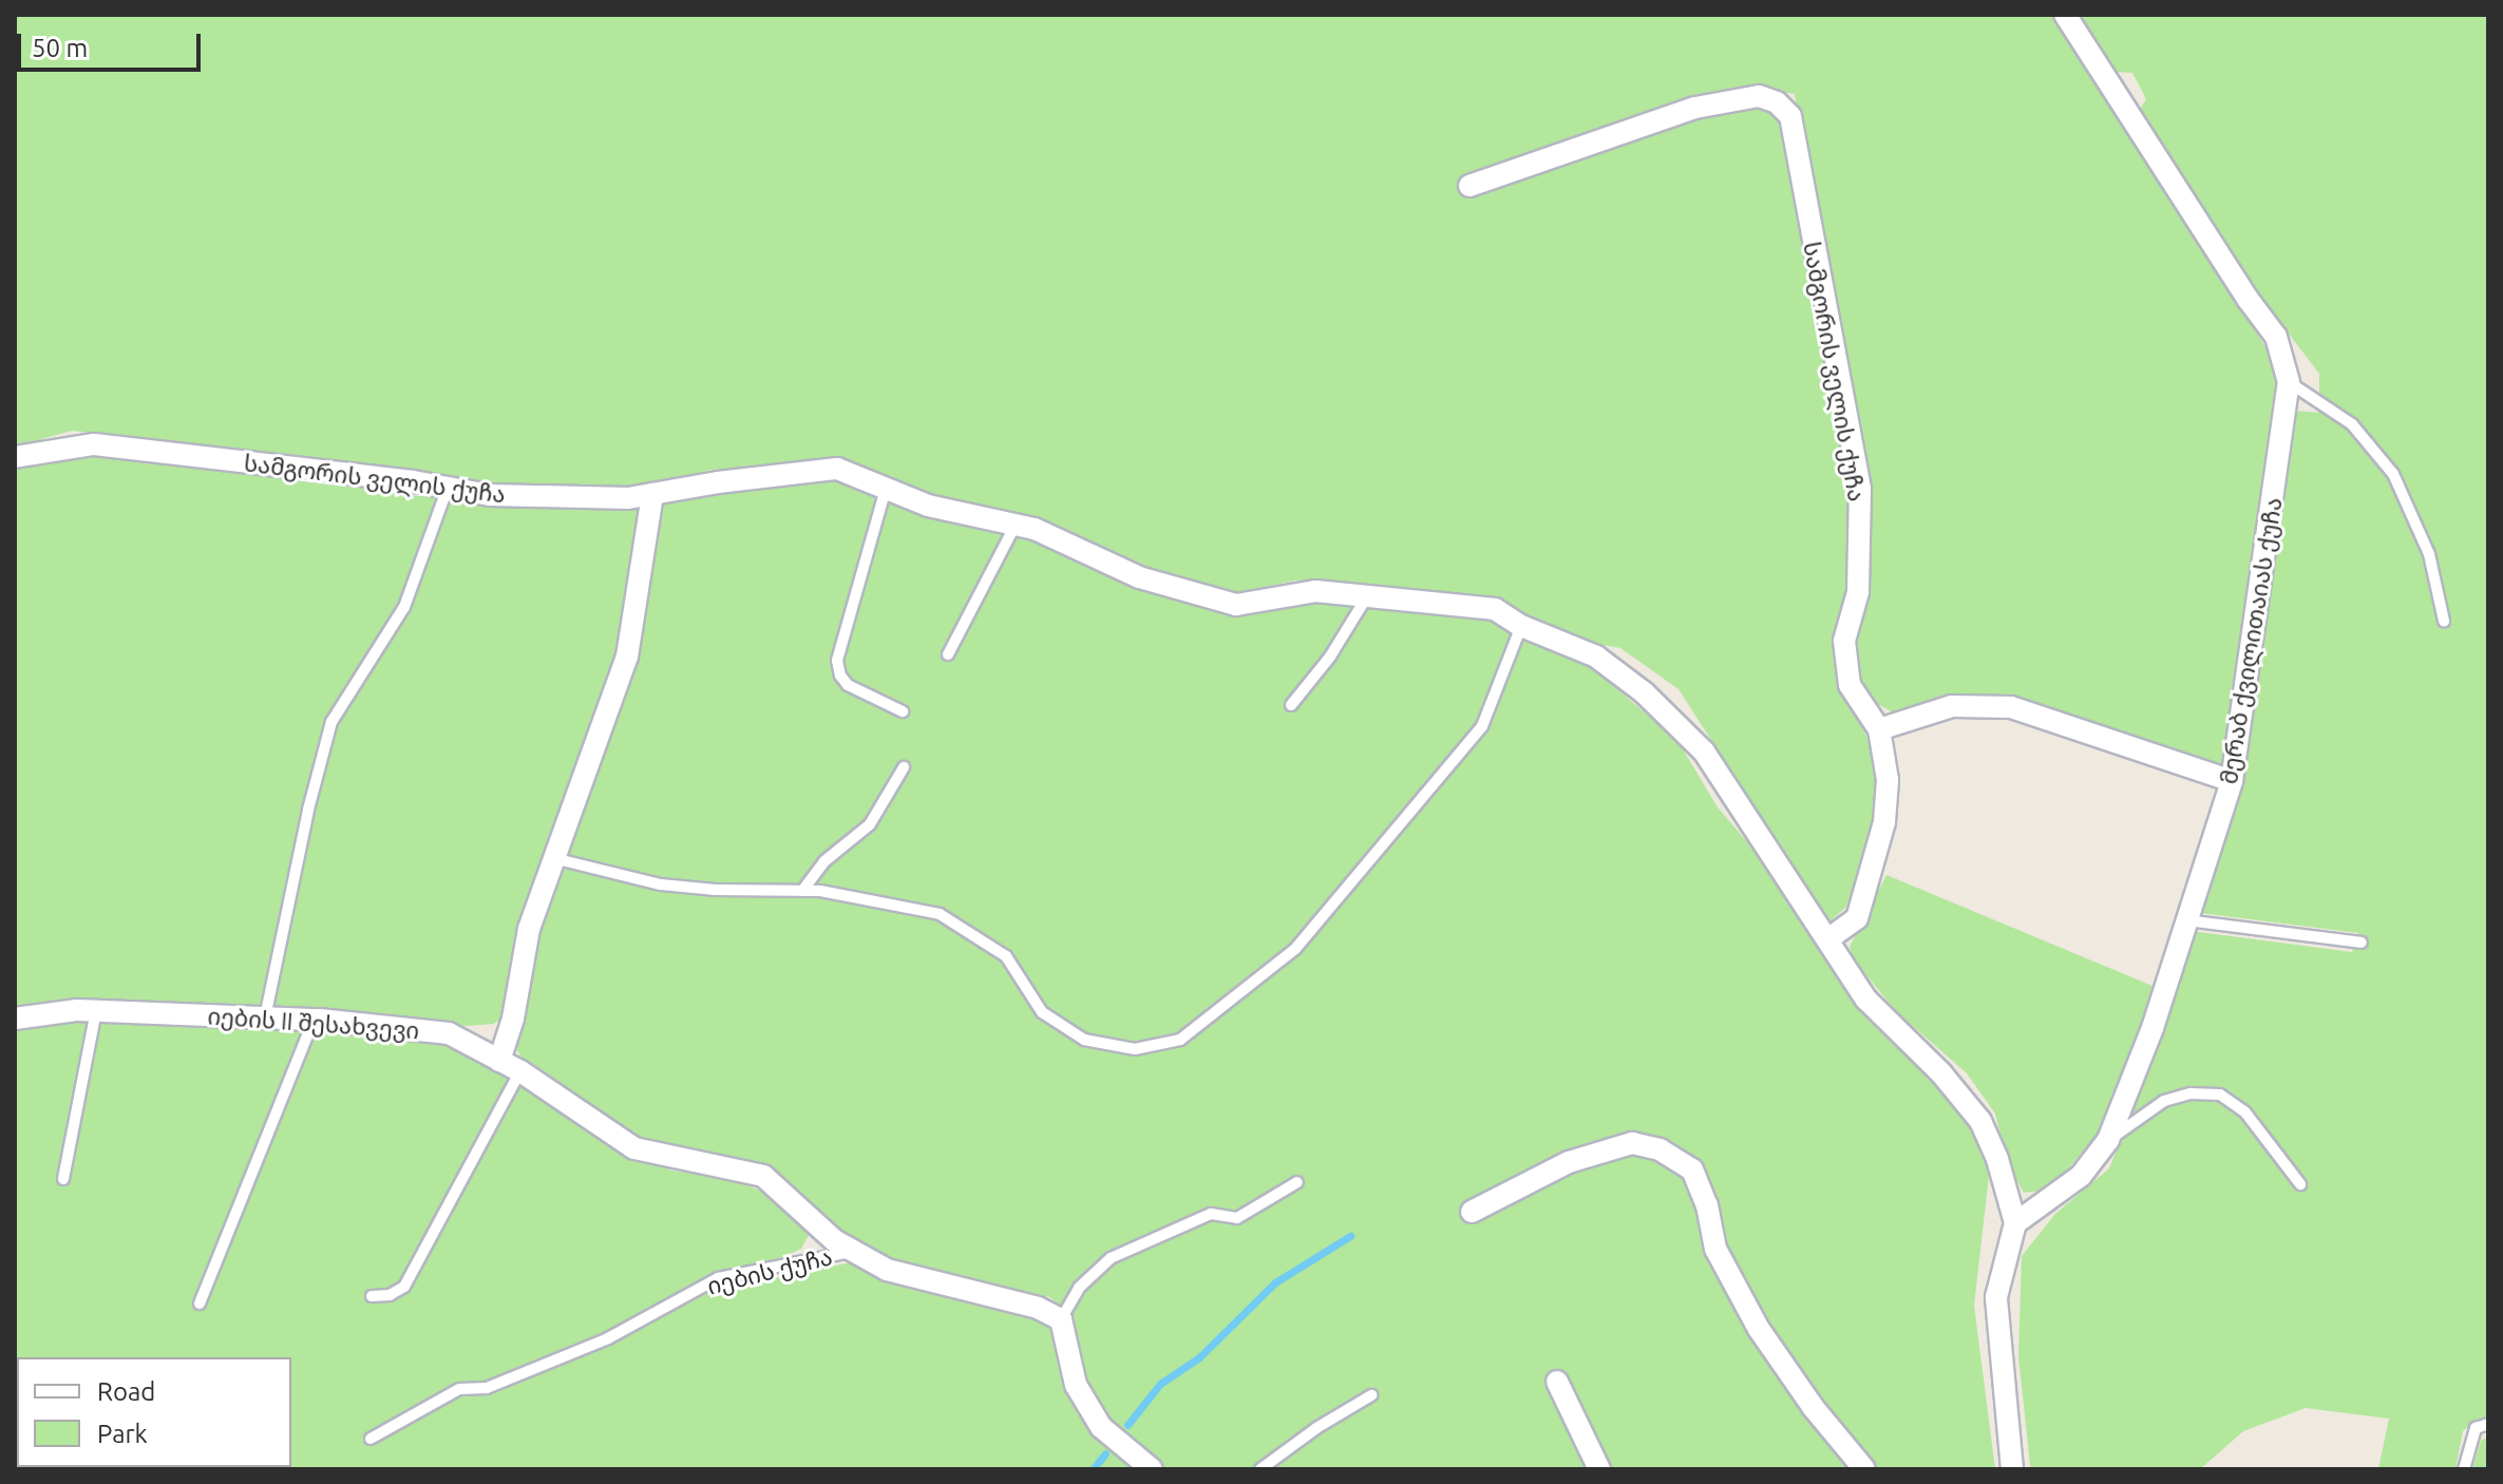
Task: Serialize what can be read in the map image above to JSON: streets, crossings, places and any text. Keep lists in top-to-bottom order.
{
  "streets": {
    "street": [
      "სამგორის ველის ქუჩა",
      "მერაბ ქვილითაიას ქუჩა",
      "იების II შესახვევი",
      "იების ქუჩა"
    ]
  },
  "crossings": [
    ["სამგორის ველის ქუჩა", "მერაბ ქვილითაიას ქუჩა"],
    ["იების II შესახვევი", "იების ქუჩა"]
  ],
  "legend": ["Road", "Park"],
  "scale_bar": "50 m"
}
